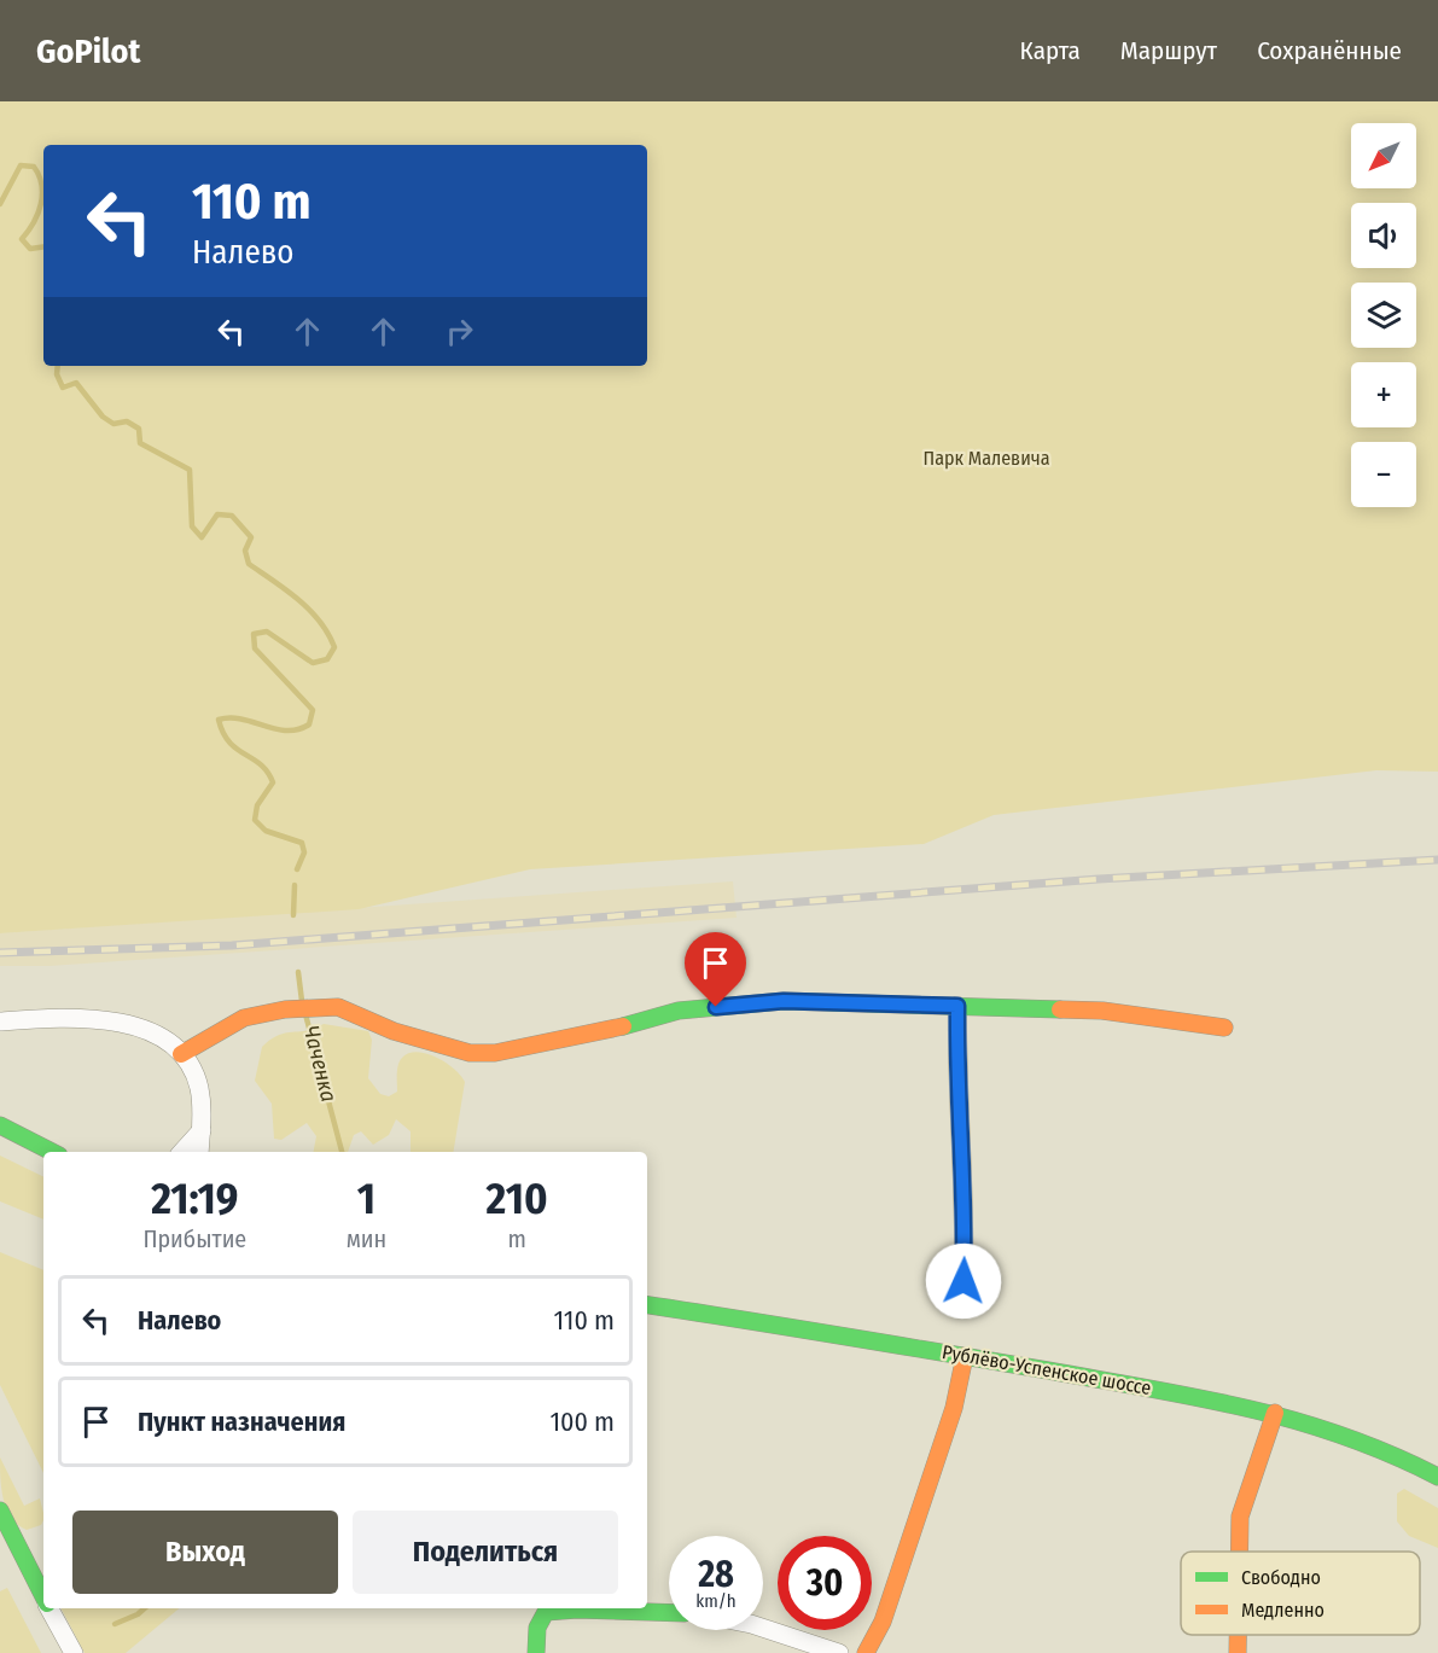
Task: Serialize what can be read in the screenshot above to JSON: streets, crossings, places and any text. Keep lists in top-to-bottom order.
{
  "streets": {
    "street": ["Рублёво-Успенское шоссе"]
  },
  "water": ["Чаченка"],
  "parks": ["Парк Малевича"],
  "legend": ["Свободно", "Медленно"],
  "north": "bottom left",
  "page": {
    "header": "GoPilot",
    "nav": ["Карта", "Маршрут", "Сохранённые"],
    "map_buttons": ["+", "−"],
    "turn": ["110 m", "Налево"],
    "eta": [
      "21:19",
      "Прибытие",
      "1",
      "мин",
      "210",
      "m"
    ],
    "list": [
      {
        "name": "Налево",
        "value": "110 m"
      },
      {
        "name": "Пункт назначения",
        "value": "100 m"
      }
    ],
    "buttons": ["Выход", "Поделиться"],
    "speed": "28 km/h",
    "limit": "30"
  }
}
